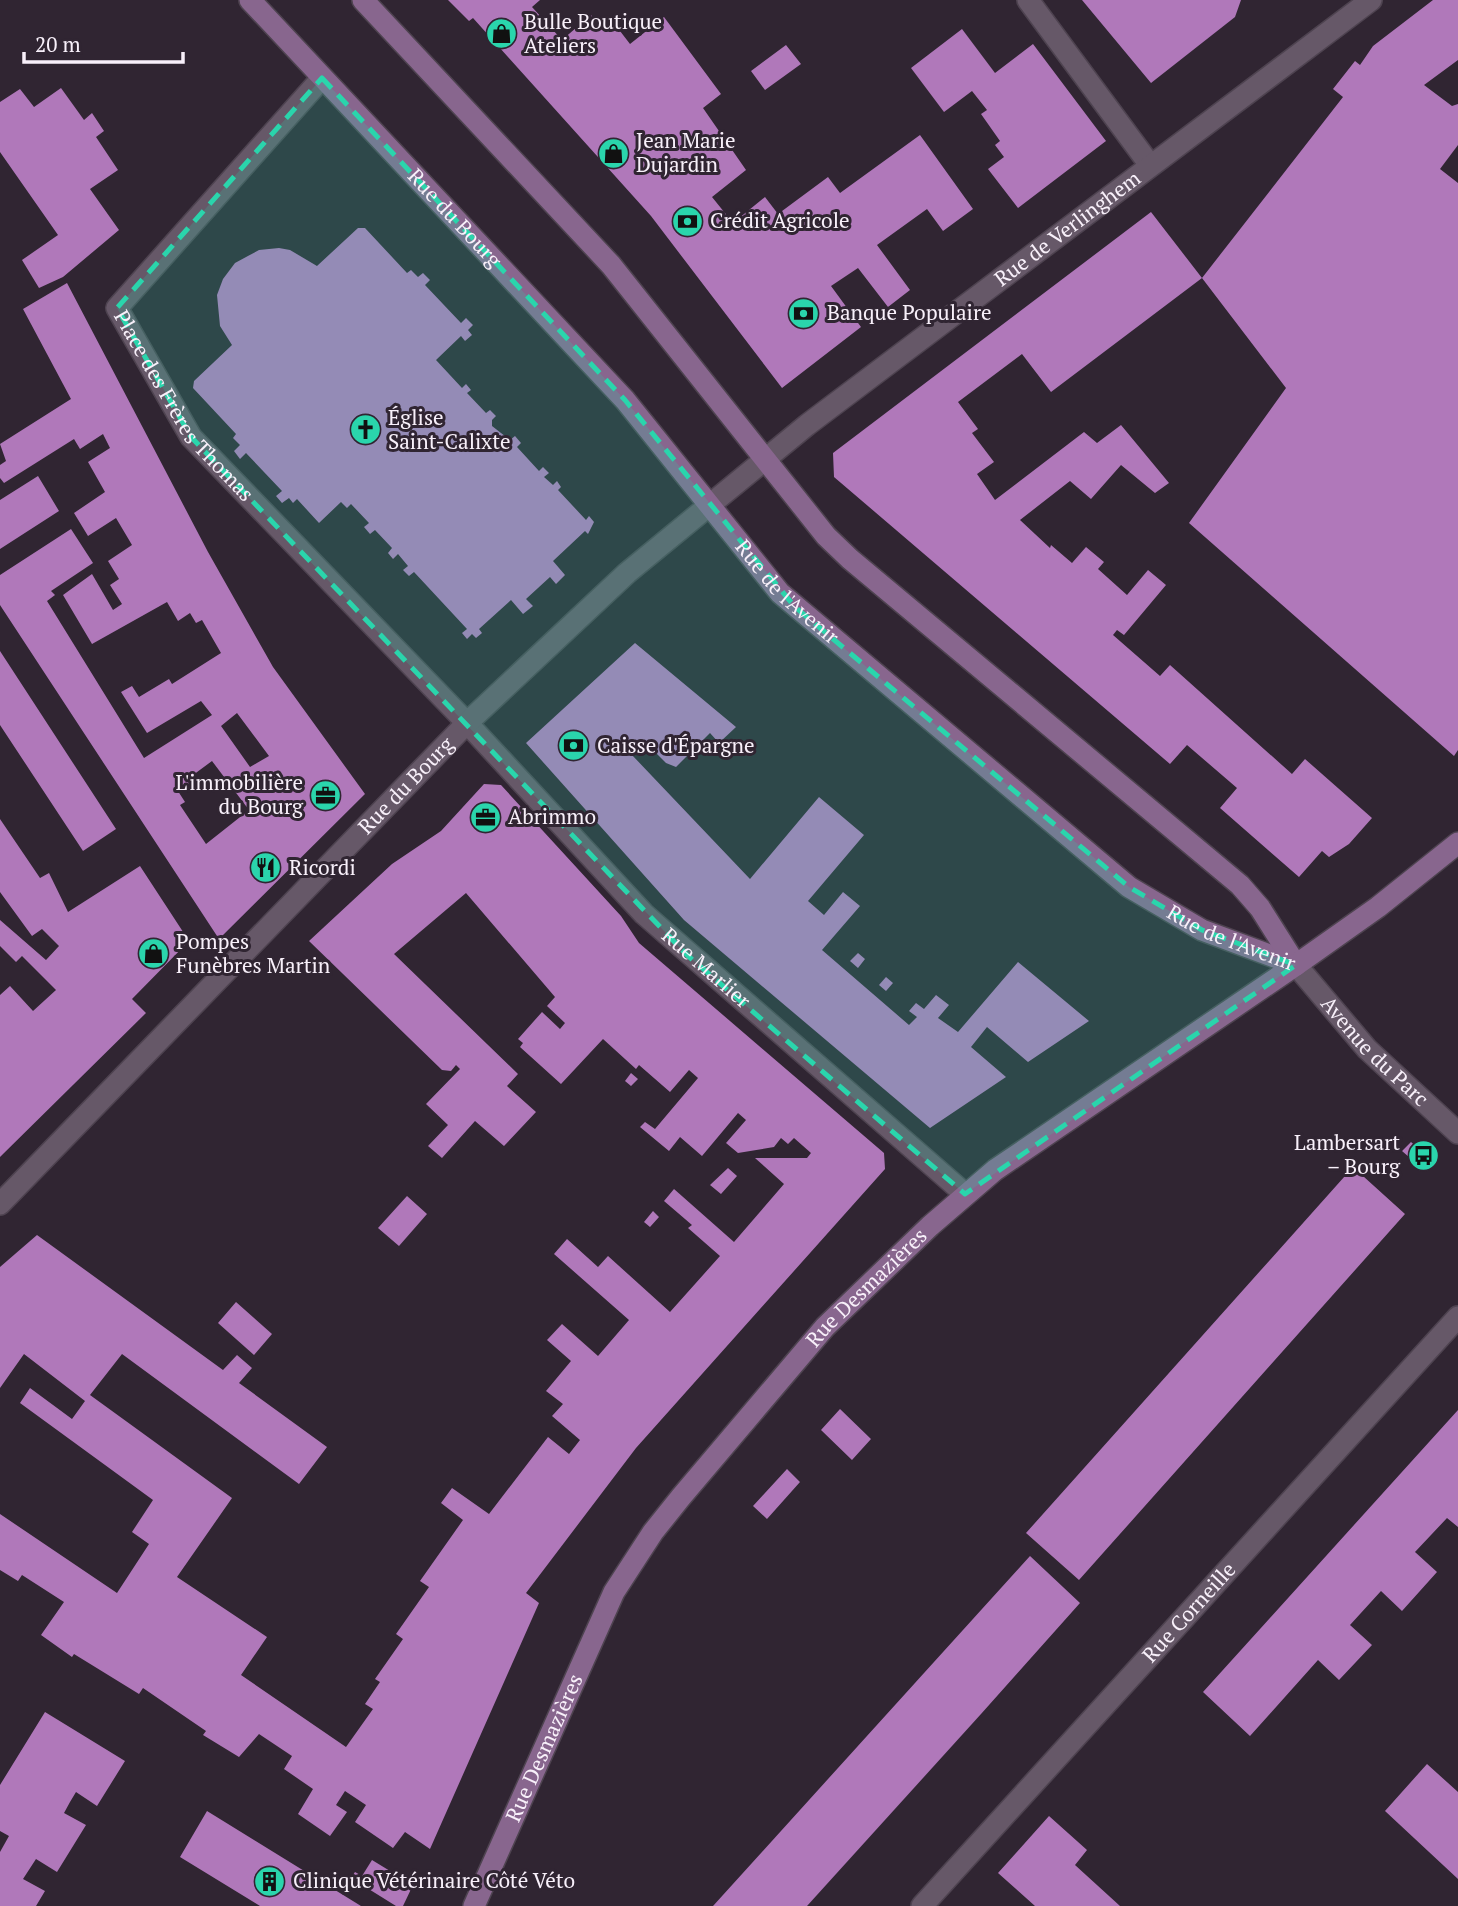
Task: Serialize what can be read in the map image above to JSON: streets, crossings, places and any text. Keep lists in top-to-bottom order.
{
  "streets": {
    "street": [
      "Rue du Bourg",
      "Rue de Verlinghem",
      "Place des Frères Thomas",
      "Rue de l'Avenir",
      "Rue Marlier",
      "Avenue du Parc",
      "Rue Desmazières",
      "Rue Corneille"
    ]
  },
  "crossings": [
    ["Rue du Bourg", "Rue de Verlinghem"],
    ["Rue du Bourg", "Place des Frères Thomas"],
    ["Rue du Bourg", "Rue de l'Avenir"],
    ["Rue du Bourg", "Rue Marlier"],
    ["Rue de Verlinghem", "Rue de l'Avenir"],
    ["Place des Frères Thomas", "Rue Marlier"],
    ["Rue de l'Avenir", "Avenue du Parc"],
    ["Rue de l'Avenir", "Rue Desmazières"],
    ["Rue Marlier", "Rue Desmazières"],
    ["Avenue du Parc", "Rue Desmazières"]
  ],
  "places": {
    "shop": ["Bulle Boutique Ateliers", "Jean Marie Dujardin", "Pompes Funèbres Martin"],
    "bank": ["Crédit Agricole", "Banque Populaire", "Caisse d'Épargne"],
    "church": ["Église Saint-Calixte"],
    "office": ["L'immobilière du Bourg", "Abrimmo"],
    "restaurant": ["Ricordi"],
    "bus stop": ["Lambersart – Bourg"],
    "building": ["Clinique Vétérinaire Côté Véto"]
  },
  "scale_bar": "20 m"
}
